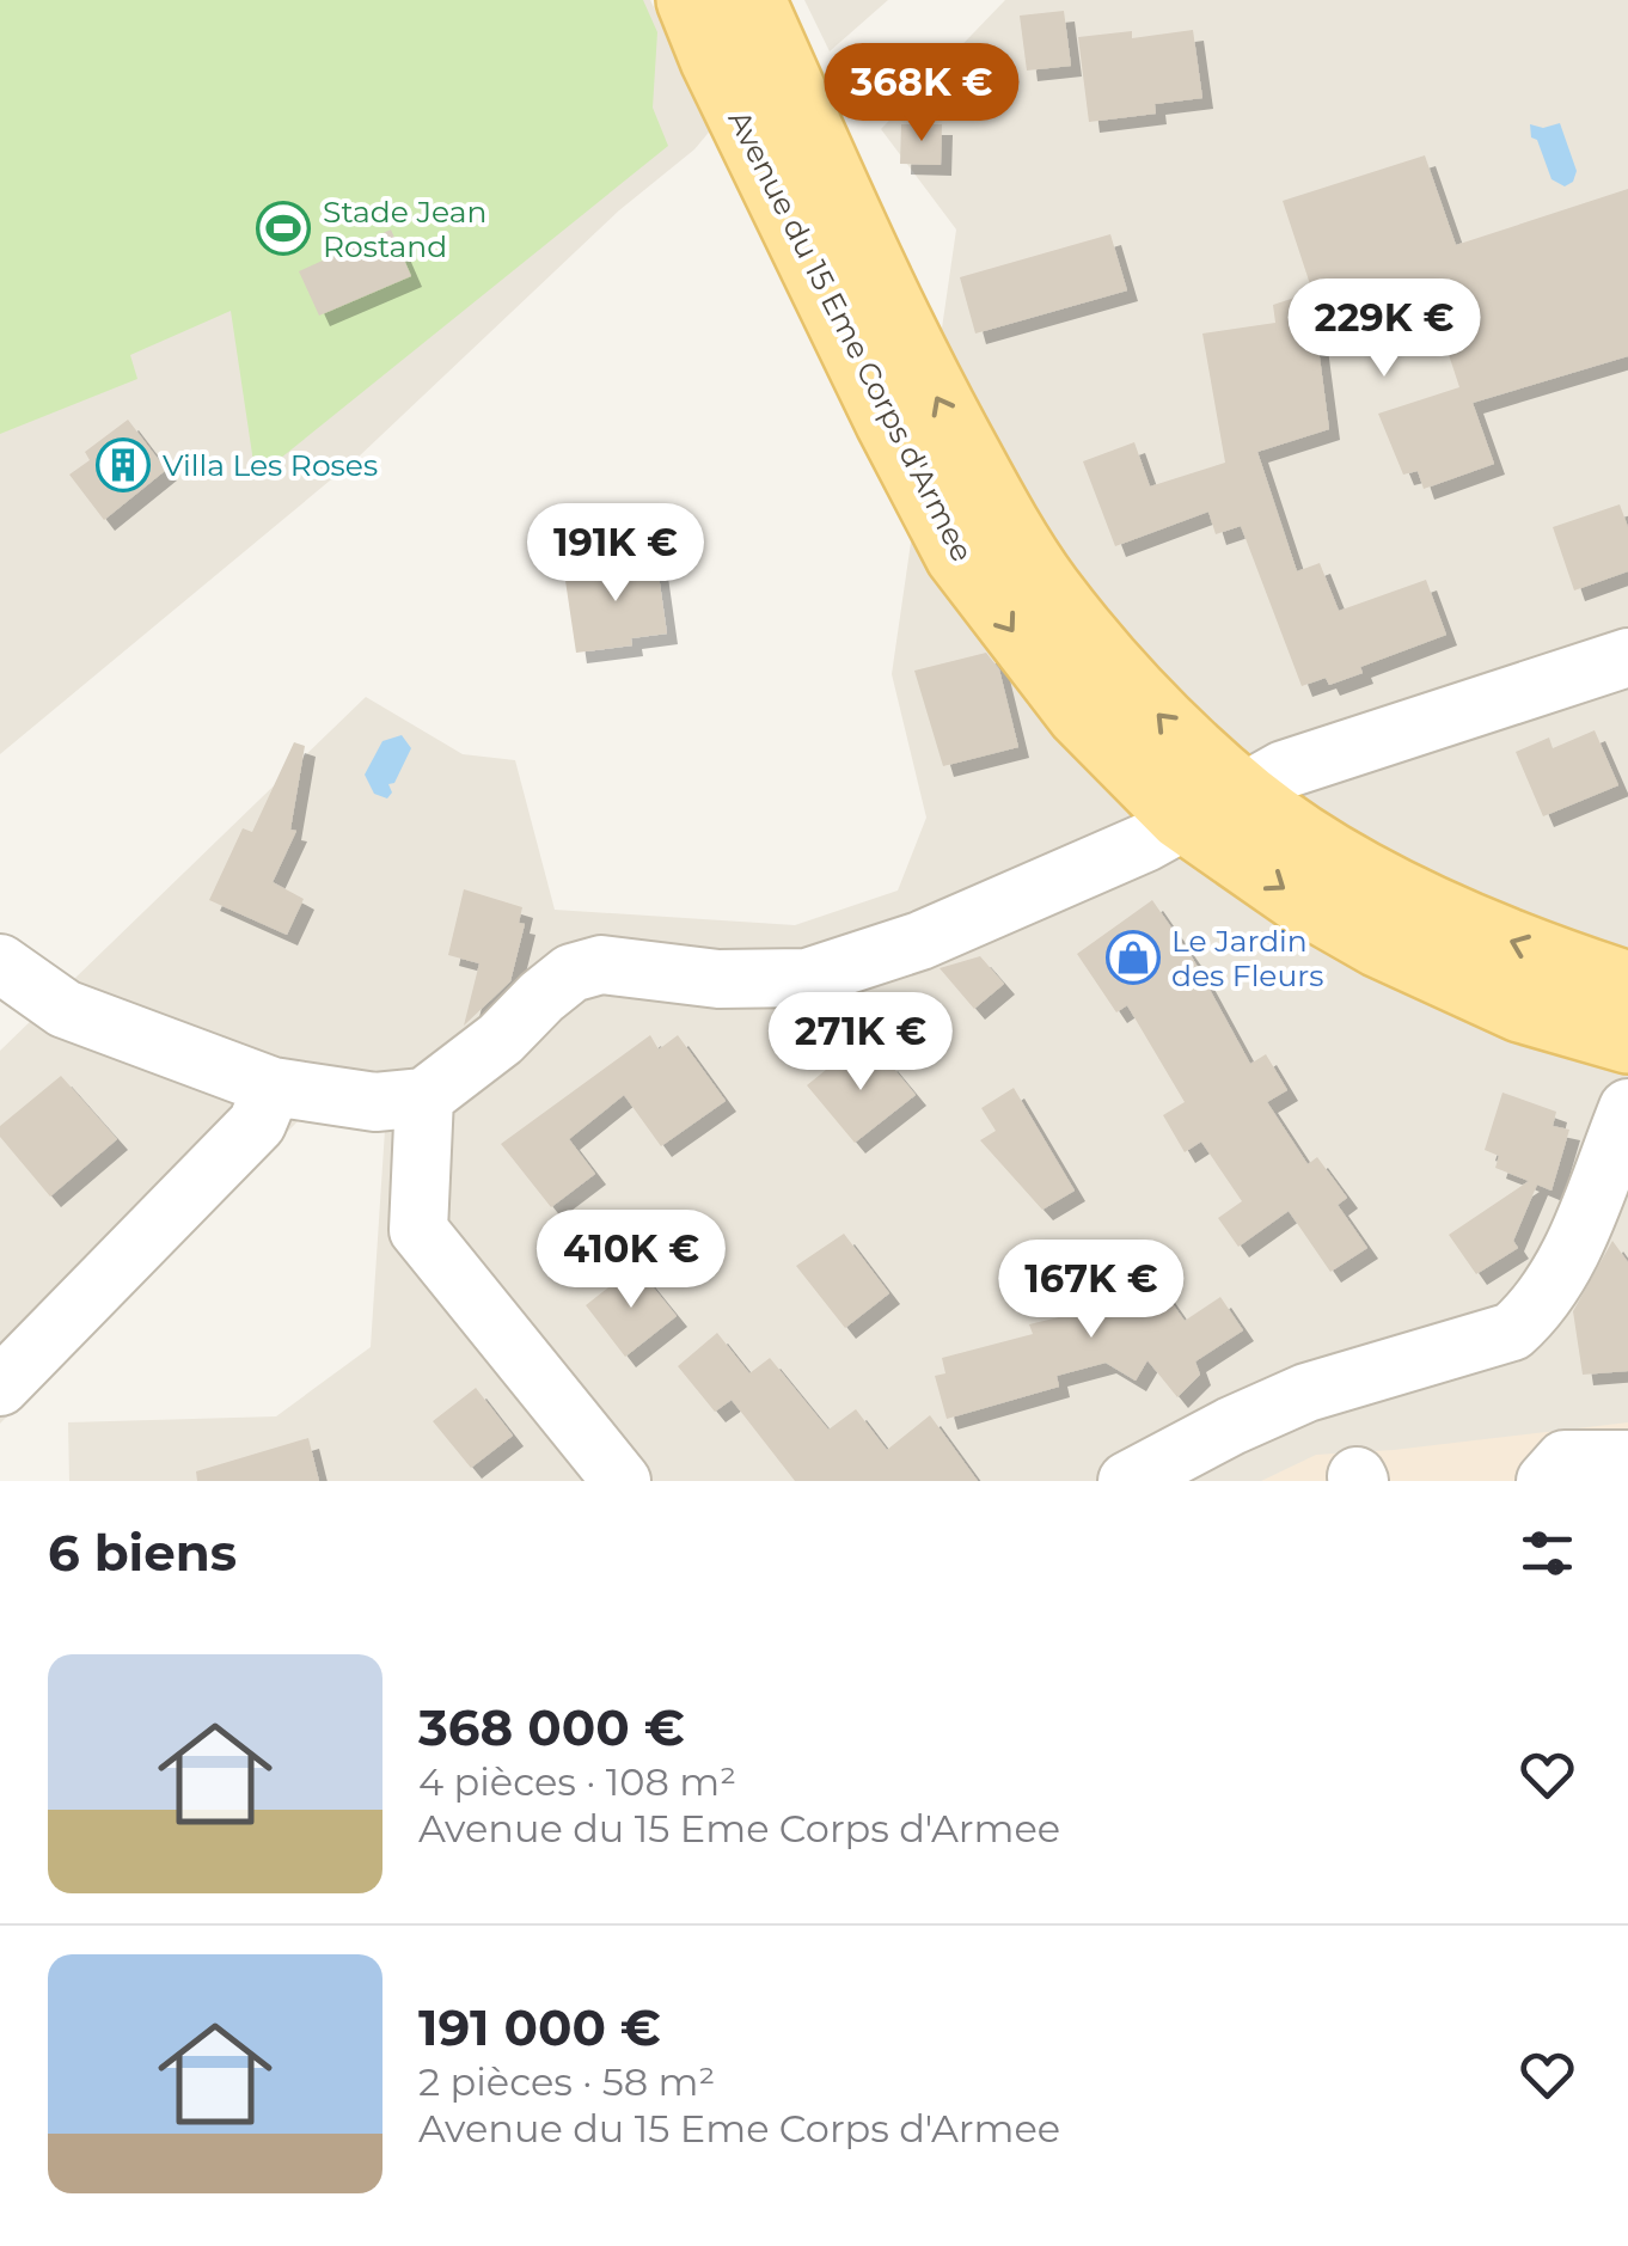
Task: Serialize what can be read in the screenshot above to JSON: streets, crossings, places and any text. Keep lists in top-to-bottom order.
{
  "streets": {
    "main road": ["Avenue du 15 Eme Corps d'Armee"]
  },
  "places": {
    "sports": ["Stade Jean Rostand"],
    "building": ["Villa Les Roses"],
    "shop": ["Le Jardin des Fleurs"]
  },
  "page": {
    "price": [
      "368K €",
      "229K €",
      "191K €",
      "271K €",
      "410K €",
      "167K €"
    ],
    "heading": "6 biens",
    "list": [
      {
        "name": "368 000 €",
        "note": "4 pièces · 108 m² · Avenue du 15 Eme Corps d'Armee"
      },
      {
        "name": "191 000 €",
        "note": "2 pièces · 58 m² · Avenue du 15 Eme Corps d'Armee"
      }
    ]
  }
}
